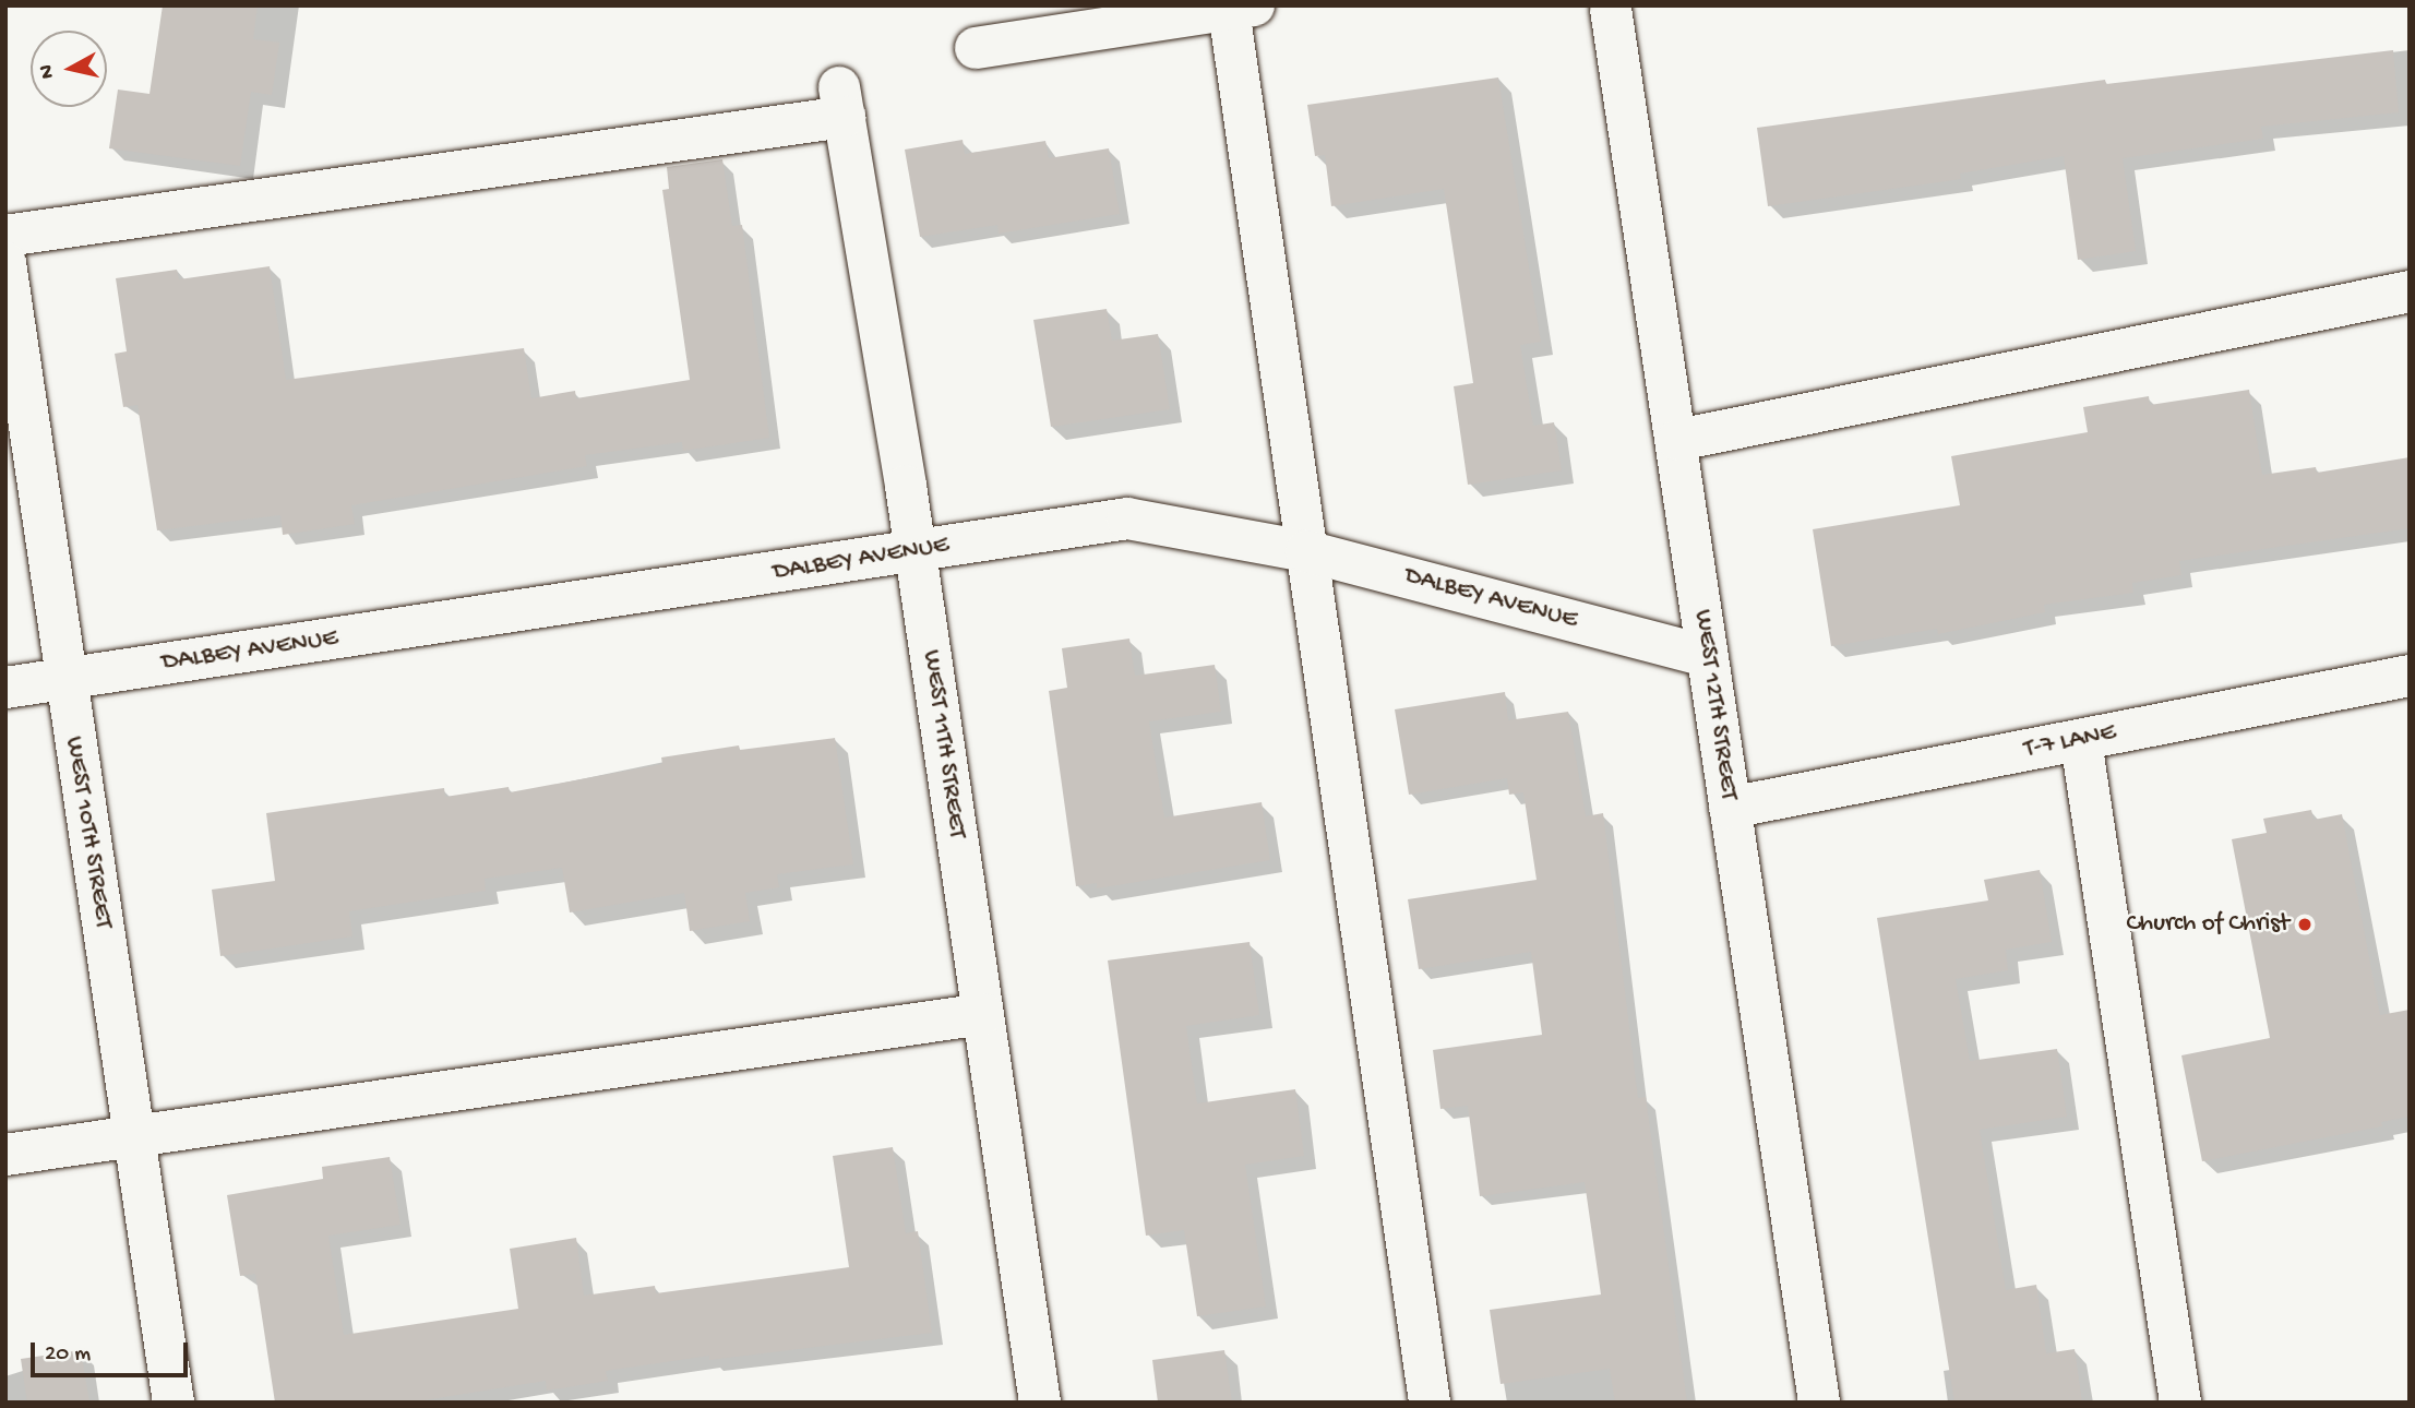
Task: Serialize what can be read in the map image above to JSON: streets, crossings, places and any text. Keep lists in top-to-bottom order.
{
  "streets": {
    "street": [
      "DALBEY AVENUE",
      "WEST 12TH STREET",
      "T-7 LANE",
      "WEST 11TH STREET",
      "WEST 10TH STREET"
    ]
  },
  "crossings": [
    ["DALBEY AVENUE", "WEST 12TH STREET"],
    ["DALBEY AVENUE", "WEST 11TH STREET"],
    ["DALBEY AVENUE", "WEST 10TH STREET"],
    ["WEST 12TH STREET", "T-7 LANE"]
  ],
  "places": ["Church of Christ"],
  "scale_bar": "20 m",
  "north": "left"
}
